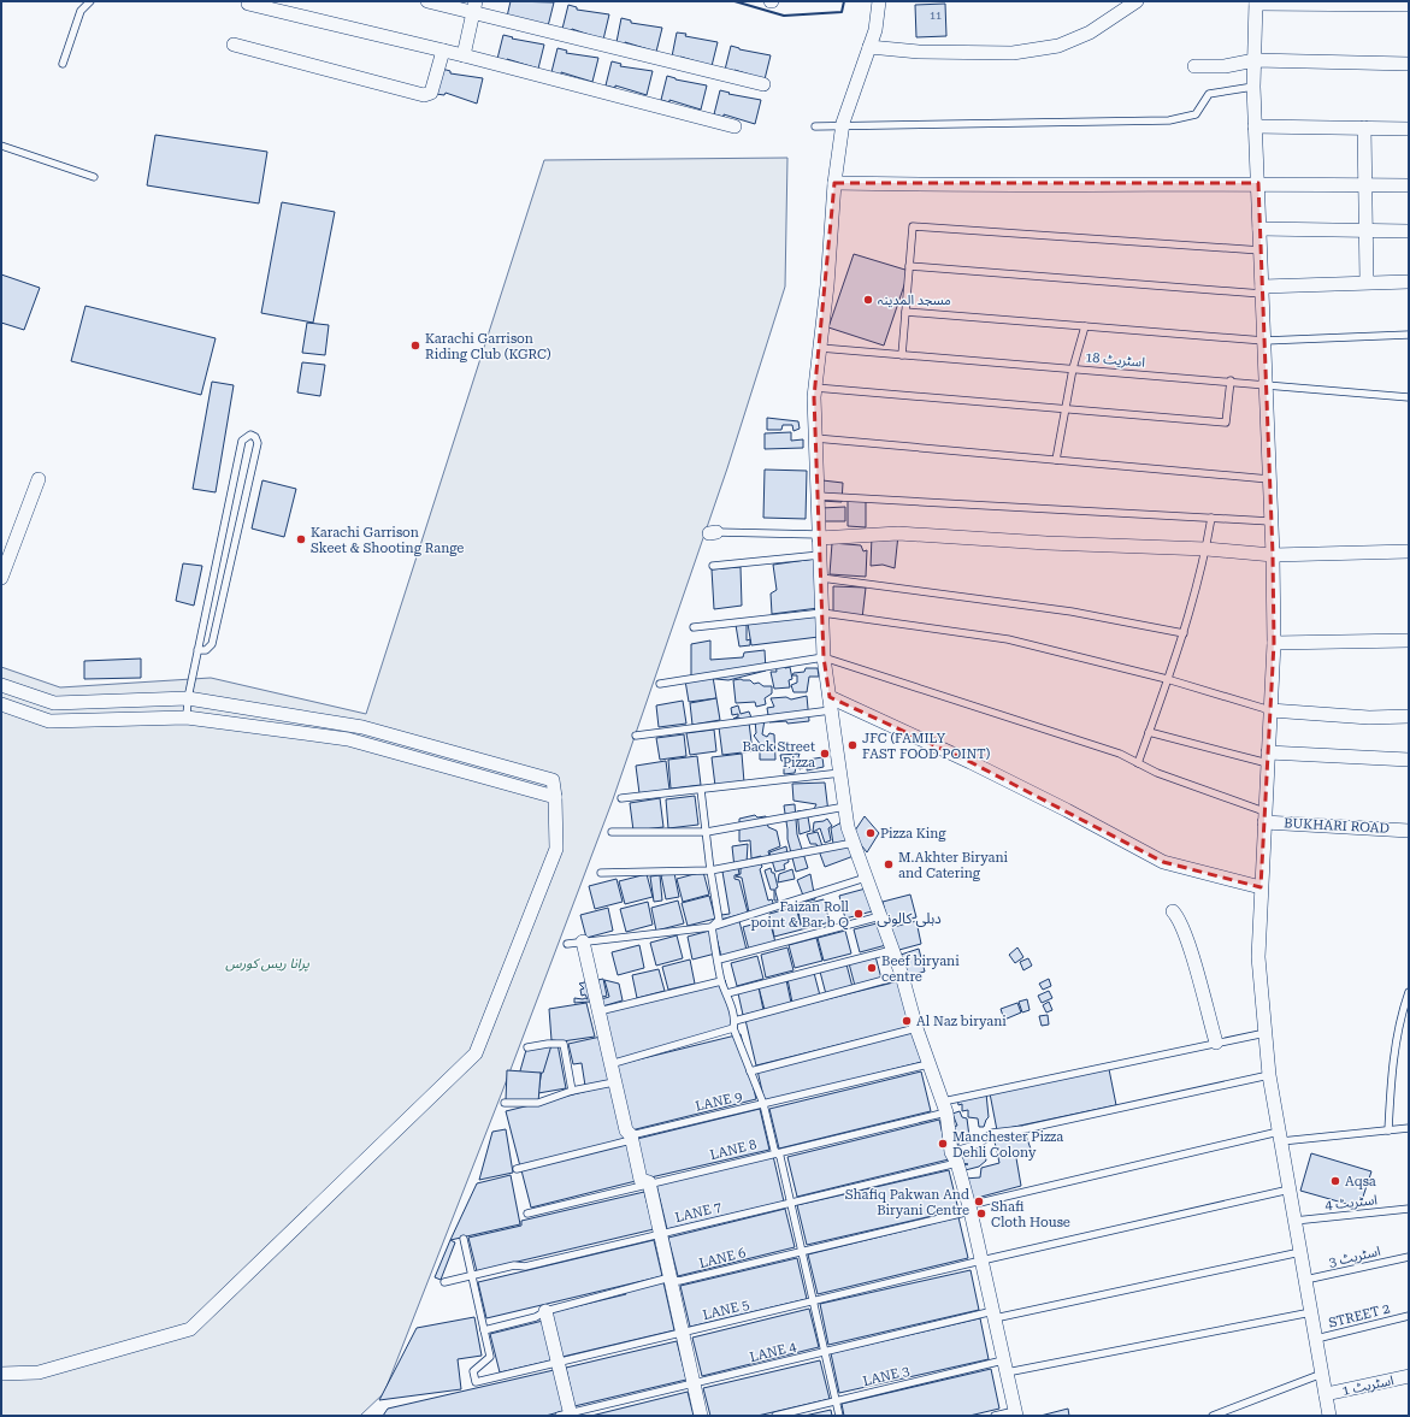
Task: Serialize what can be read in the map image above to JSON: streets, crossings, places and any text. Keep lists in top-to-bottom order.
{
  "streets": {
    "street": ["BUKHARI ROAD", "اسٹریٹ 1"],
    "lane": [
      "اسٹریٹ 18",
      "LANE 9",
      "LANE 8",
      "اسٹریٹ 4",
      "LANE 7",
      "اسٹریٹ 3",
      "LANE 6",
      "LANE 5",
      "STREET 2",
      "LANE 4",
      "LANE 3"
    ]
  },
  "crossings": [
    ["LANE 6", "LANE 5"]
  ],
  "districts": ["دہلی کالونی"],
  "parks": ["پرانا ریس کورس"],
  "places": [
    "مسجد المدینہ",
    "Karachi Garrison Riding Club (KGRC)",
    "Karachi Garrison Skeet & Shooting Range",
    "JFC (FAMILY FAST FOOD POINT)",
    "Back Street Pizza",
    "Pizza King",
    "M.Akhter Biryani and Catering",
    "Faizan Roll point & Bar b Q",
    "Beef biryani centre",
    "Al Naz biryani",
    "Manchester Pizza Dehli Colony",
    "Aqsa",
    "Shafiq Pakwan And Biryani Centre",
    "Shafi Cloth House"
  ],
  "house_numbers": ["11"]
}
